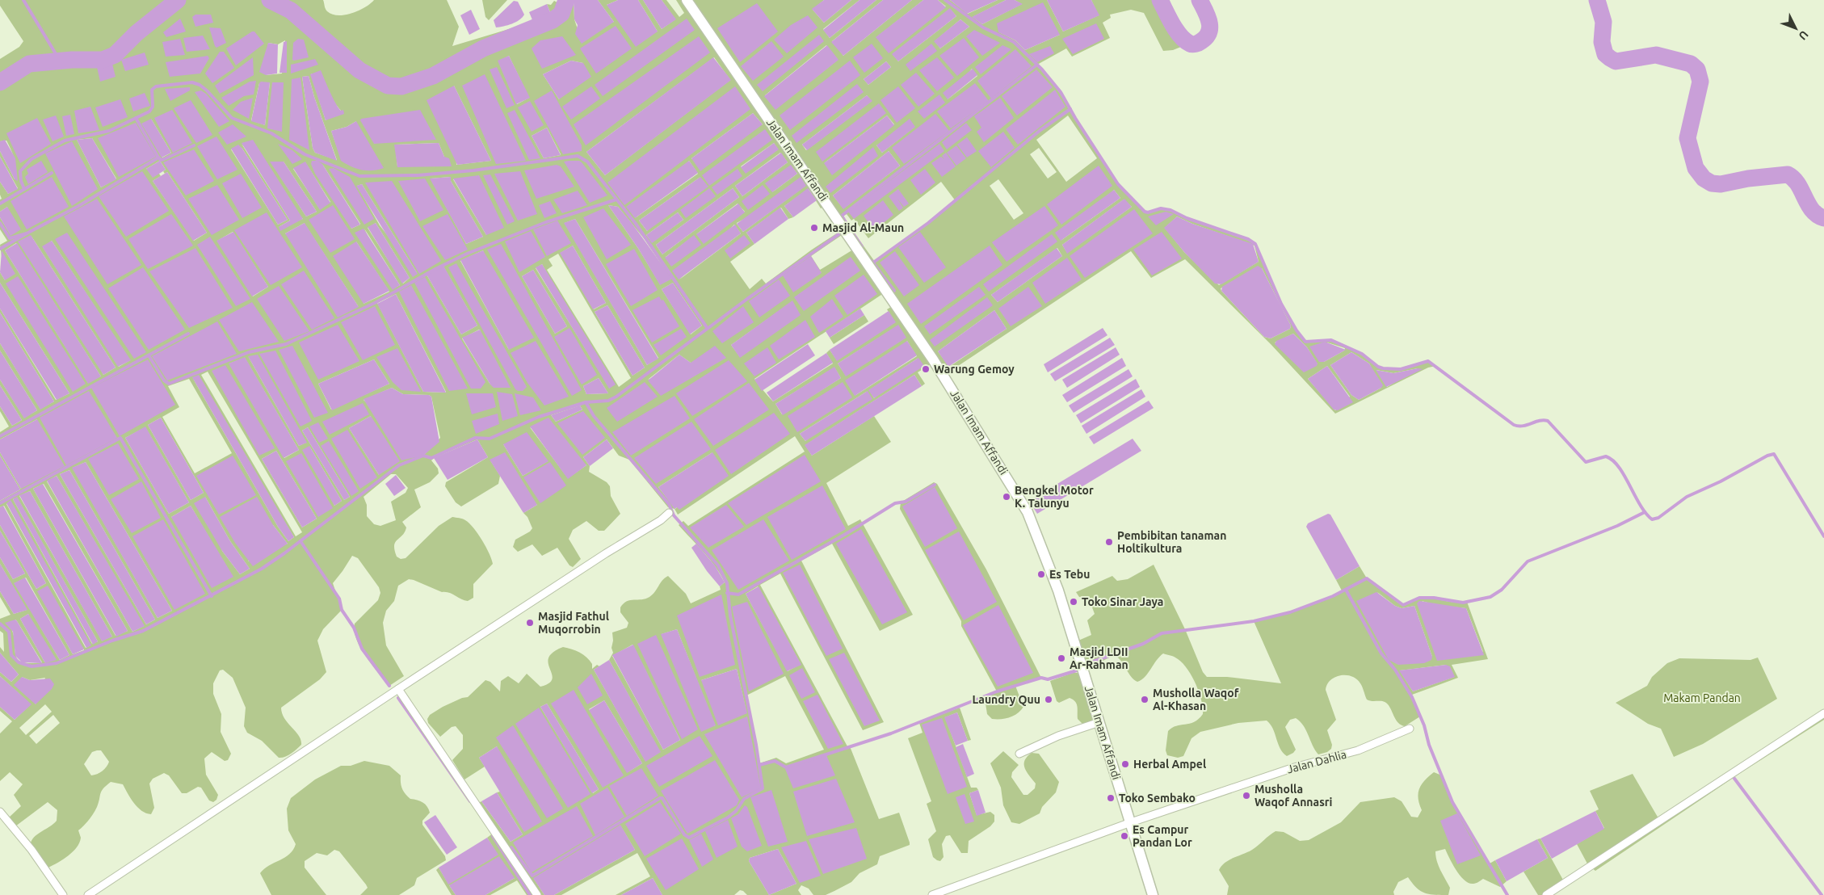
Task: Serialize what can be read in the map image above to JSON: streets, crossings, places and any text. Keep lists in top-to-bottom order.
{
  "streets": {
    "street": ["Jalan Imam Affandi", "Jalan Dahlia"]
  },
  "crossings": [
    ["Jalan Imam Affandi", "Jalan Dahlia"]
  ],
  "parks": ["Makam Pandan"],
  "places": [
    "Masjid Al-Maun",
    "Warung Gemoy",
    "Bengkel Motor K. Talunyu",
    "Pembibitan tanaman Holtikultura",
    "Es Tebu",
    "Toko Sinar Jaya",
    "Masjid Fathul Muqorrobin",
    "Masjid LDII Ar-Rahman",
    "Laundry Quu",
    "Musholla Waqof Al-Khasan",
    "Herbal Ampel",
    "Musholla Waqof Annasri",
    "Toko Sembako",
    "Es Campur Pandan Lor"
  ],
  "north": "bottom right"
}
